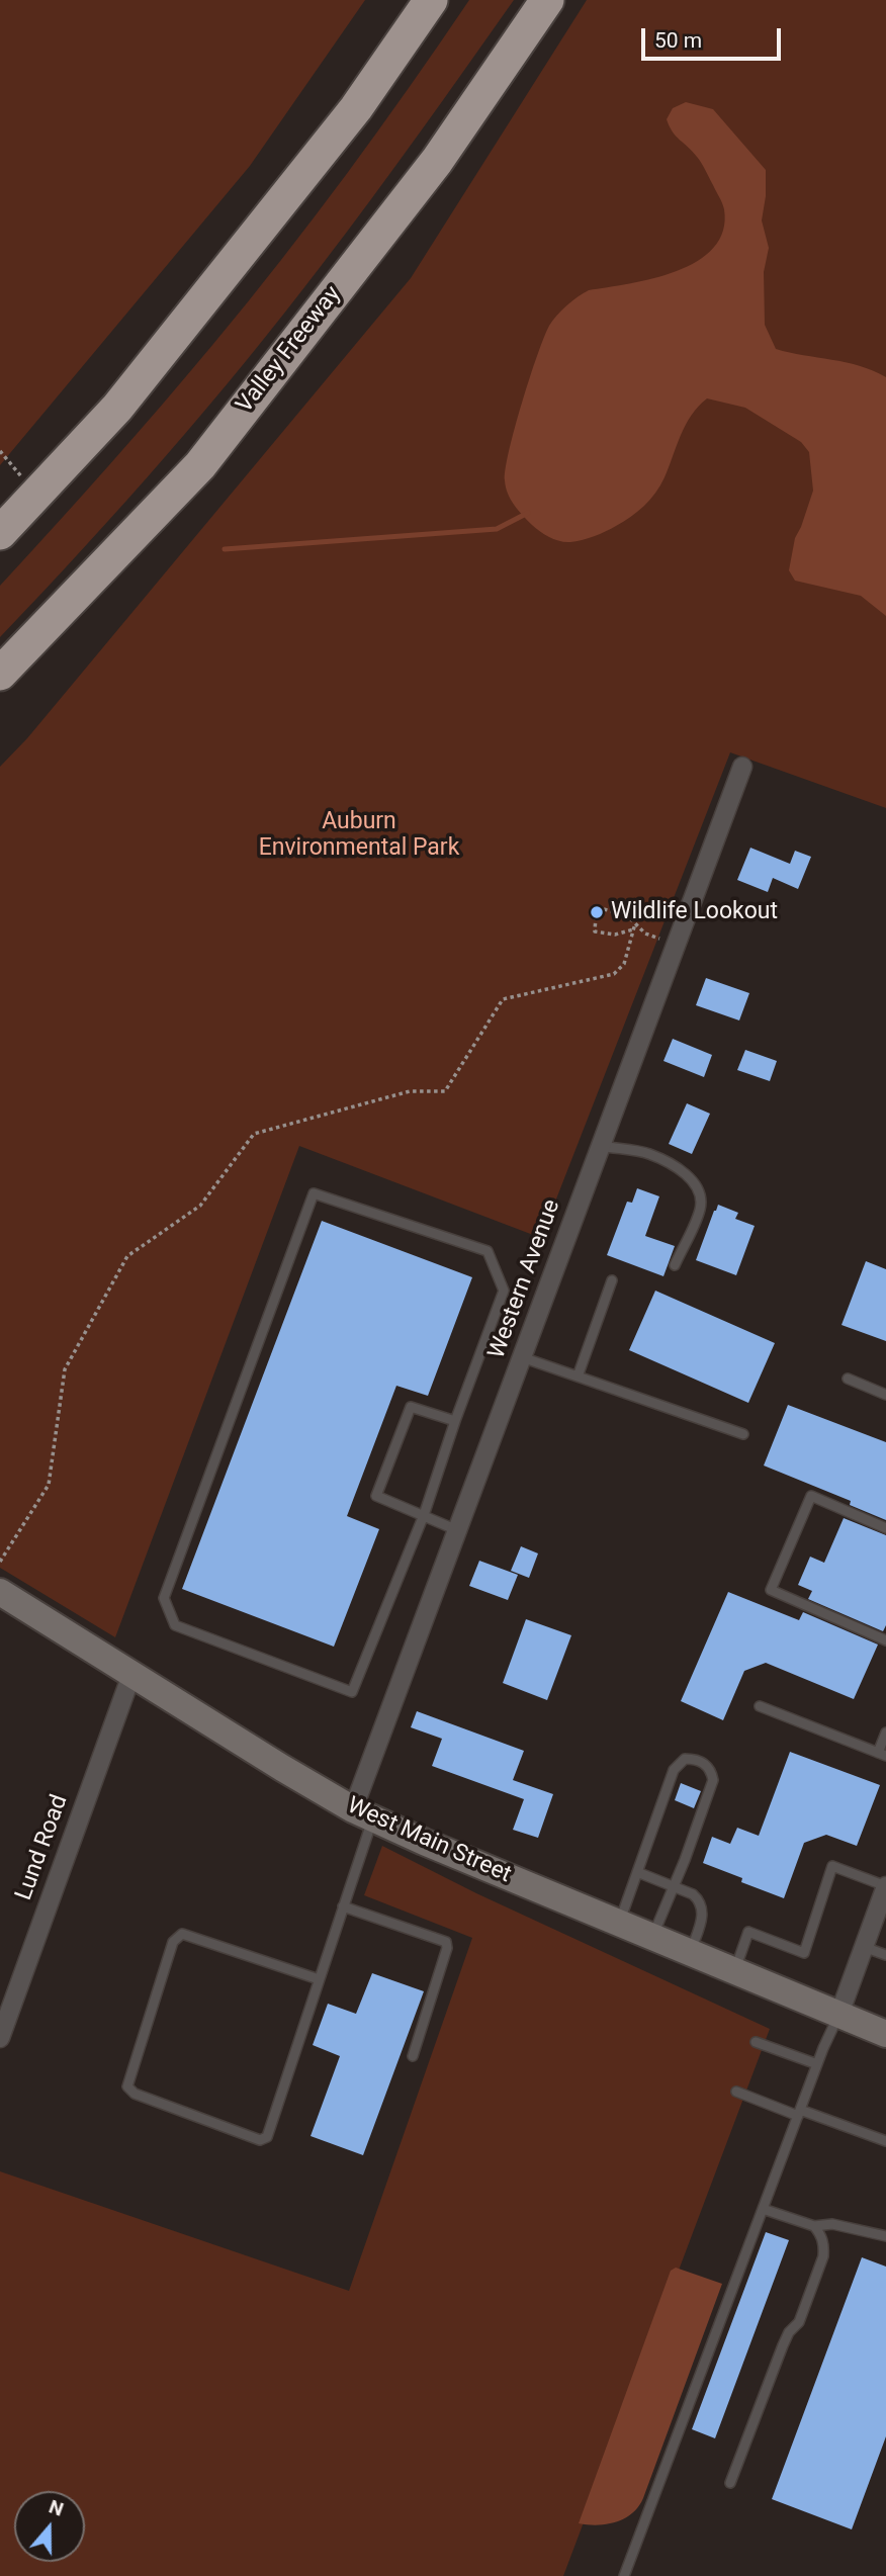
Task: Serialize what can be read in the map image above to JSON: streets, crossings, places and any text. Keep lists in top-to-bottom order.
{
  "streets": {
    "highway": ["Valley Freeway"],
    "main road": ["West Main Street"],
    "street": ["Western Avenue", "Lund Road"]
  },
  "crossings": [
    ["Western Avenue", "West Main Street"],
    ["West Main Street", "Lund Road"]
  ],
  "parks": ["Auburn Environmental Park"],
  "places": ["Wildlife Lookout"],
  "scale_bar": "50 m",
  "north": "top"
}
